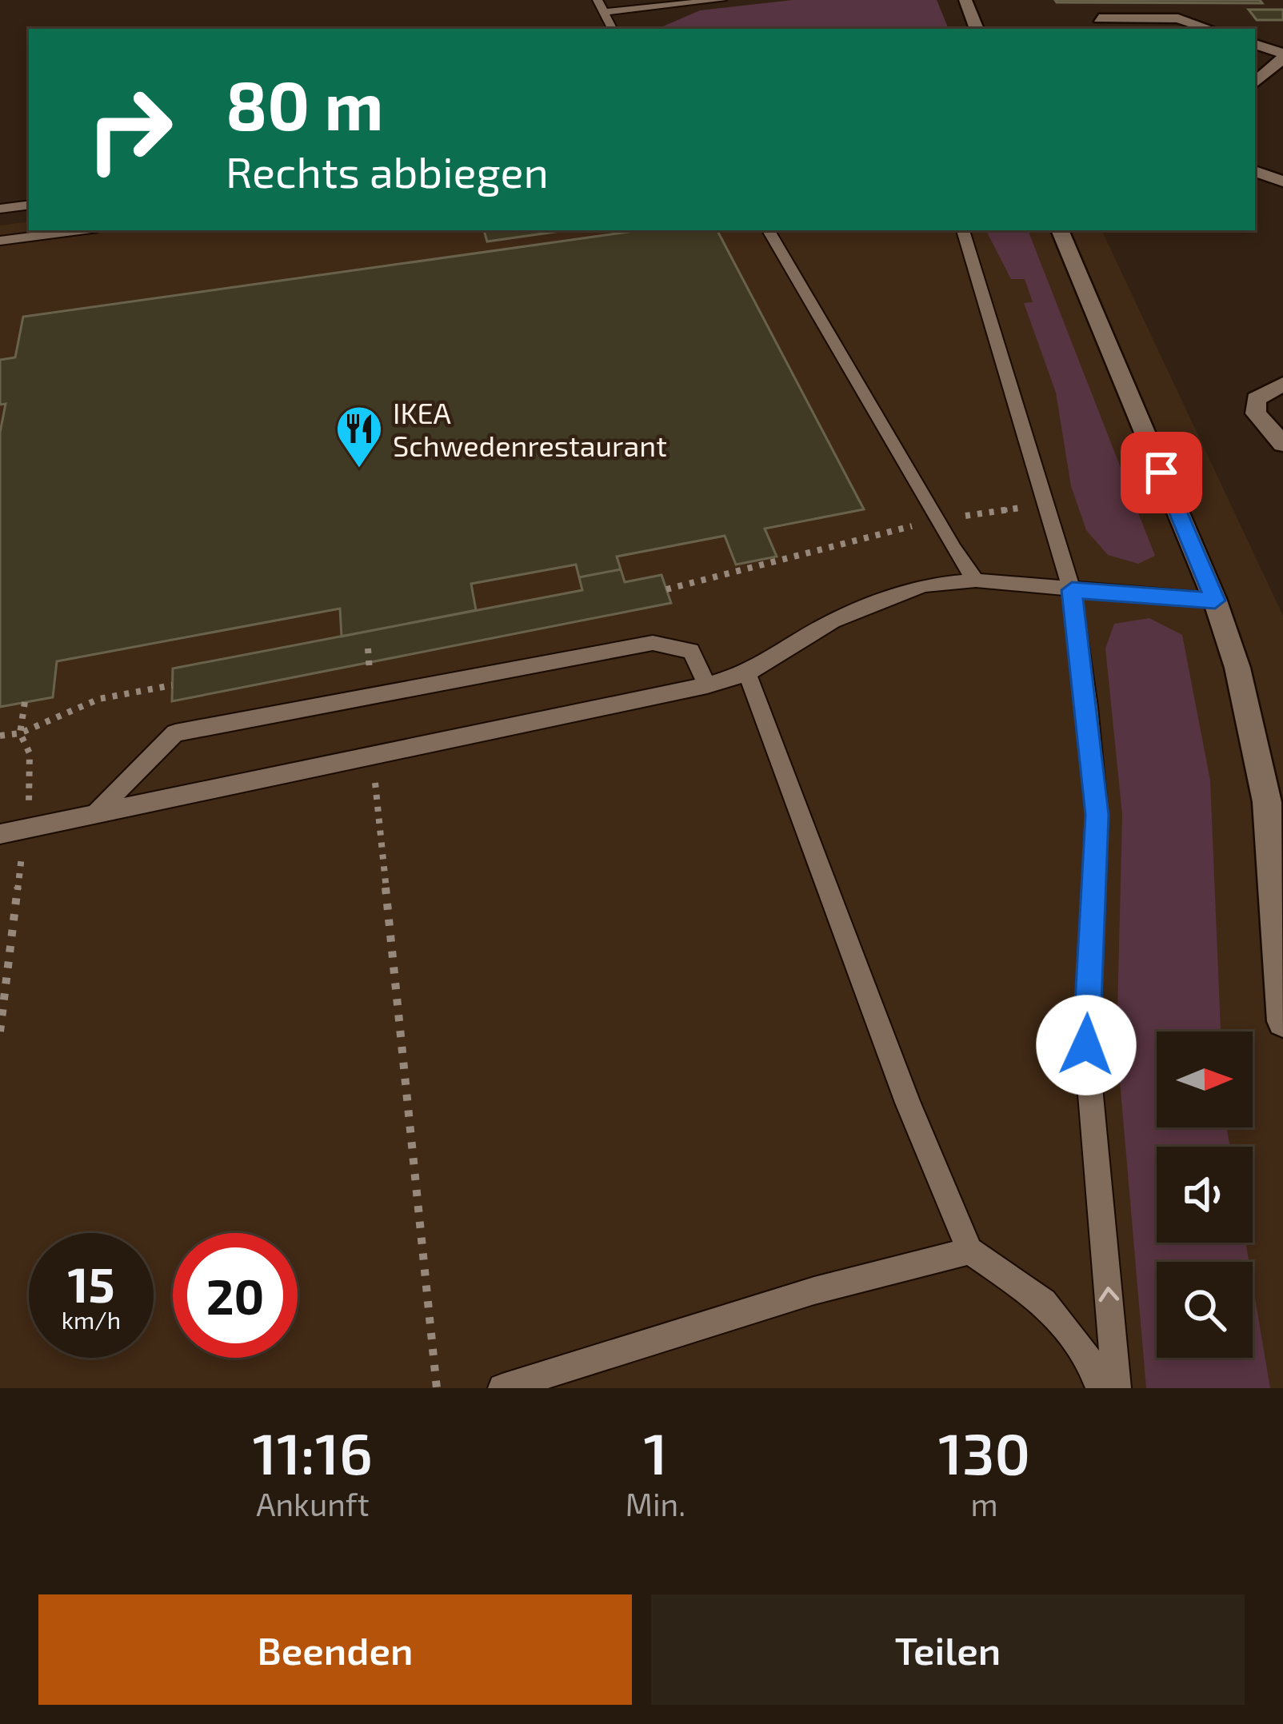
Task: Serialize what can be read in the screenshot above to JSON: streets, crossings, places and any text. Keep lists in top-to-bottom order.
{
  "places": {
    "restaurant": ["IKEA Schwedenrestaurant"]
  },
  "north": "right",
  "page": {
    "turn": ["80 m", "Rechts abbiegen"],
    "speed": "15 km/h",
    "limit": "20",
    "eta": [
      "11:16",
      "Ankunft",
      "1",
      "Min.",
      "130",
      "m"
    ],
    "buttons": ["Beenden", "Teilen"]
  }
}
